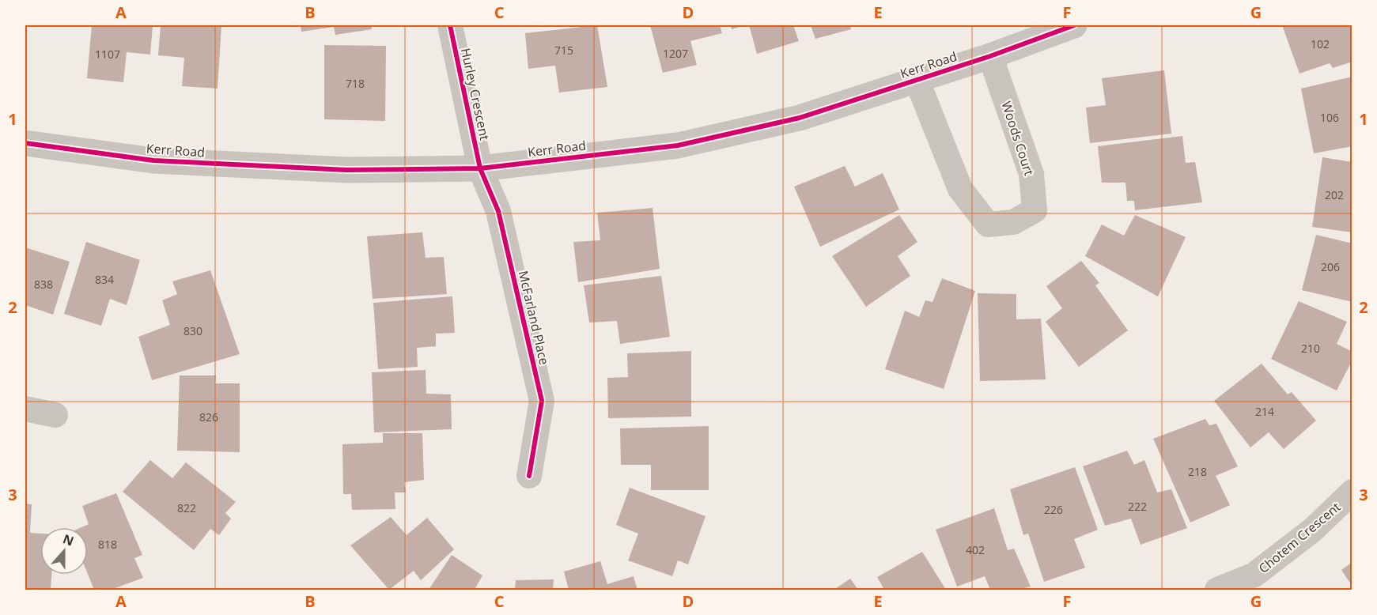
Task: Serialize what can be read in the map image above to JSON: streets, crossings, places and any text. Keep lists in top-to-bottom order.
{
  "streets": {
    "street": [
      "Kerr Road",
      "Hurley Crescent",
      "Woods Court",
      "McFarland Place",
      "Chotem Crescent"
    ]
  },
  "crossings": [
    ["Kerr Road", "Hurley Crescent"],
    ["Kerr Road", "Woods Court"],
    ["Kerr Road", "McFarland Place"],
    ["Hurley Crescent", "McFarland Place"]
  ],
  "house_numbers": [
    "102",
    "715",
    "1207",
    "1107",
    "718",
    "106",
    "202",
    "206",
    "834",
    "838",
    "830",
    "210",
    "214",
    "826",
    "218",
    "222",
    "822",
    "226",
    "818",
    "402"
  ],
  "north": "top",
  "grid": {
    "columns": [
      "A",
      "B",
      "C",
      "D",
      "E",
      "F",
      "G"
    ],
    "rows": ["1", "2", "3"]
  }
}
